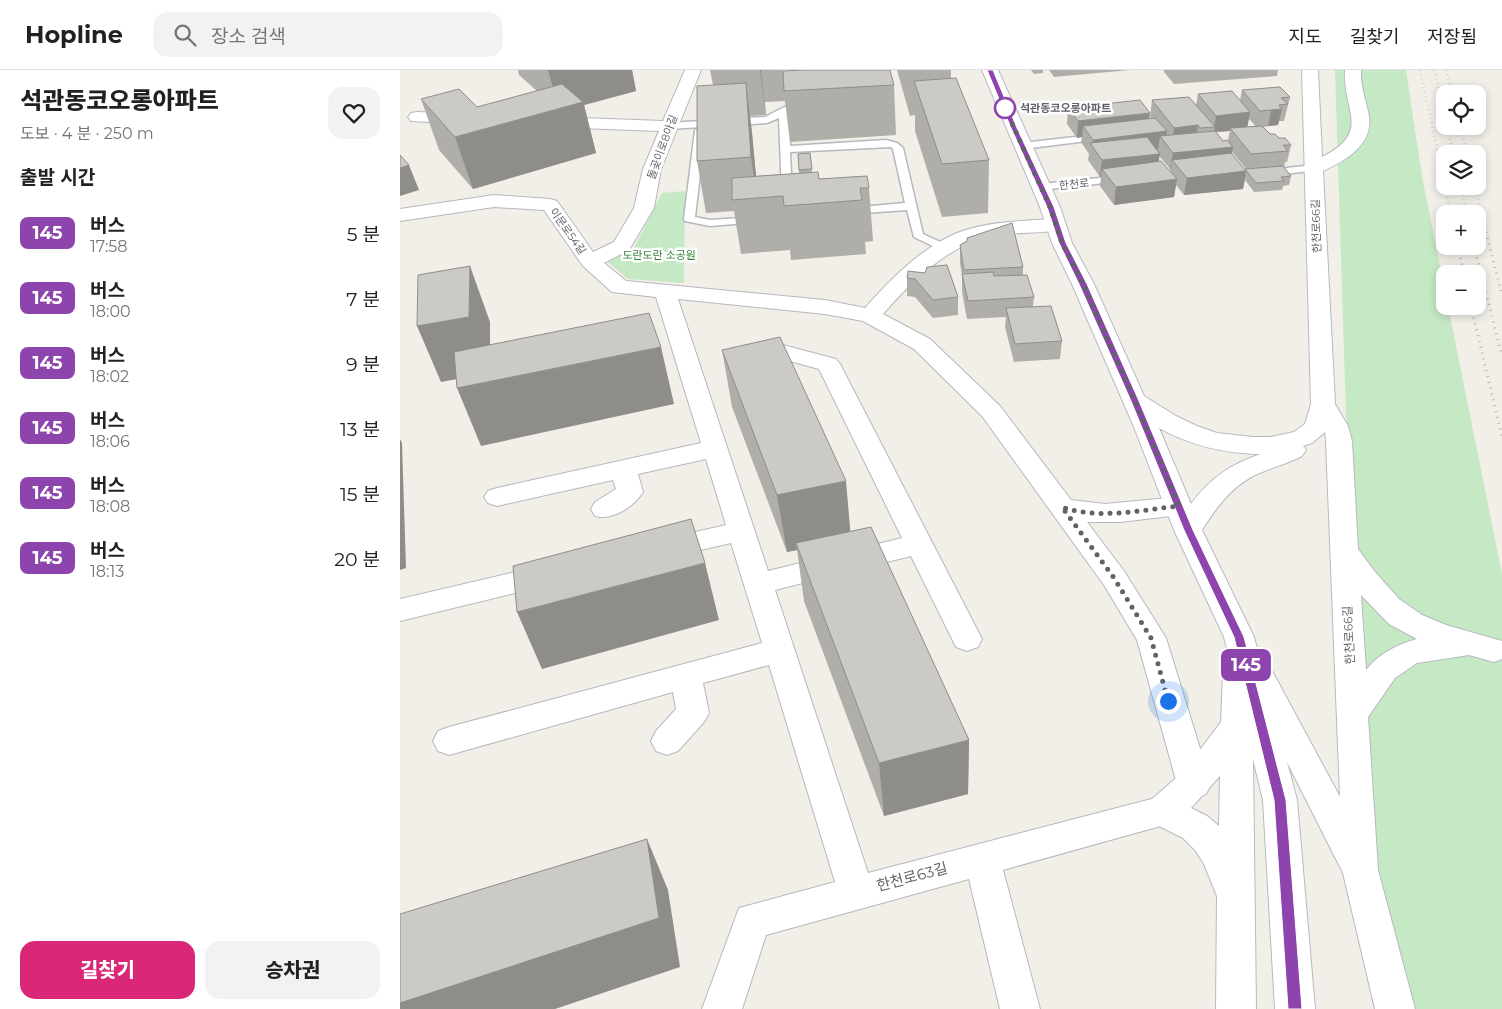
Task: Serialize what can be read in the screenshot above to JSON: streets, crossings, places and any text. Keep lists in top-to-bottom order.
{
  "streets": {
    "street": [
      "돌곶이로8아길",
      "한천로",
      "한천로66길",
      "이문로54길",
      "한천로63길"
    ]
  },
  "crossings": [
    ["돌곶이로8아길", "이문로54길"]
  ],
  "parks": ["도란도란 소공원"],
  "places": ["석관동코오롱아파트"],
  "lines": ["bus line 145"],
  "page": {
    "header": "Hopline",
    "search": "장소 검색",
    "nav": ["지도", "길찾기", "저장됨"],
    "heading": [
      ["석관동코오롱아파트", "도보 · 4 분 · 250 m"],
      "출발 시간"
    ],
    "on_map": "145",
    "map_buttons": ["+", "−"],
    "list": [
      {
        "mark": "145",
        "name": "버스",
        "note": "17:58",
        "value": "5 분"
      },
      {
        "mark": "145",
        "name": "버스",
        "note": "18:00",
        "value": "7 분"
      },
      {
        "mark": "145",
        "name": "버스",
        "note": "18:02",
        "value": "9 분"
      },
      {
        "mark": "145",
        "name": "버스",
        "note": "18:06",
        "value": "13 분"
      },
      {
        "mark": "145",
        "name": "버스",
        "note": "18:08",
        "value": "15 분"
      },
      {
        "mark": "145",
        "name": "버스",
        "note": "18:13",
        "value": "20 분"
      }
    ],
    "buttons": ["길찾기", "승차권"]
  }
}
